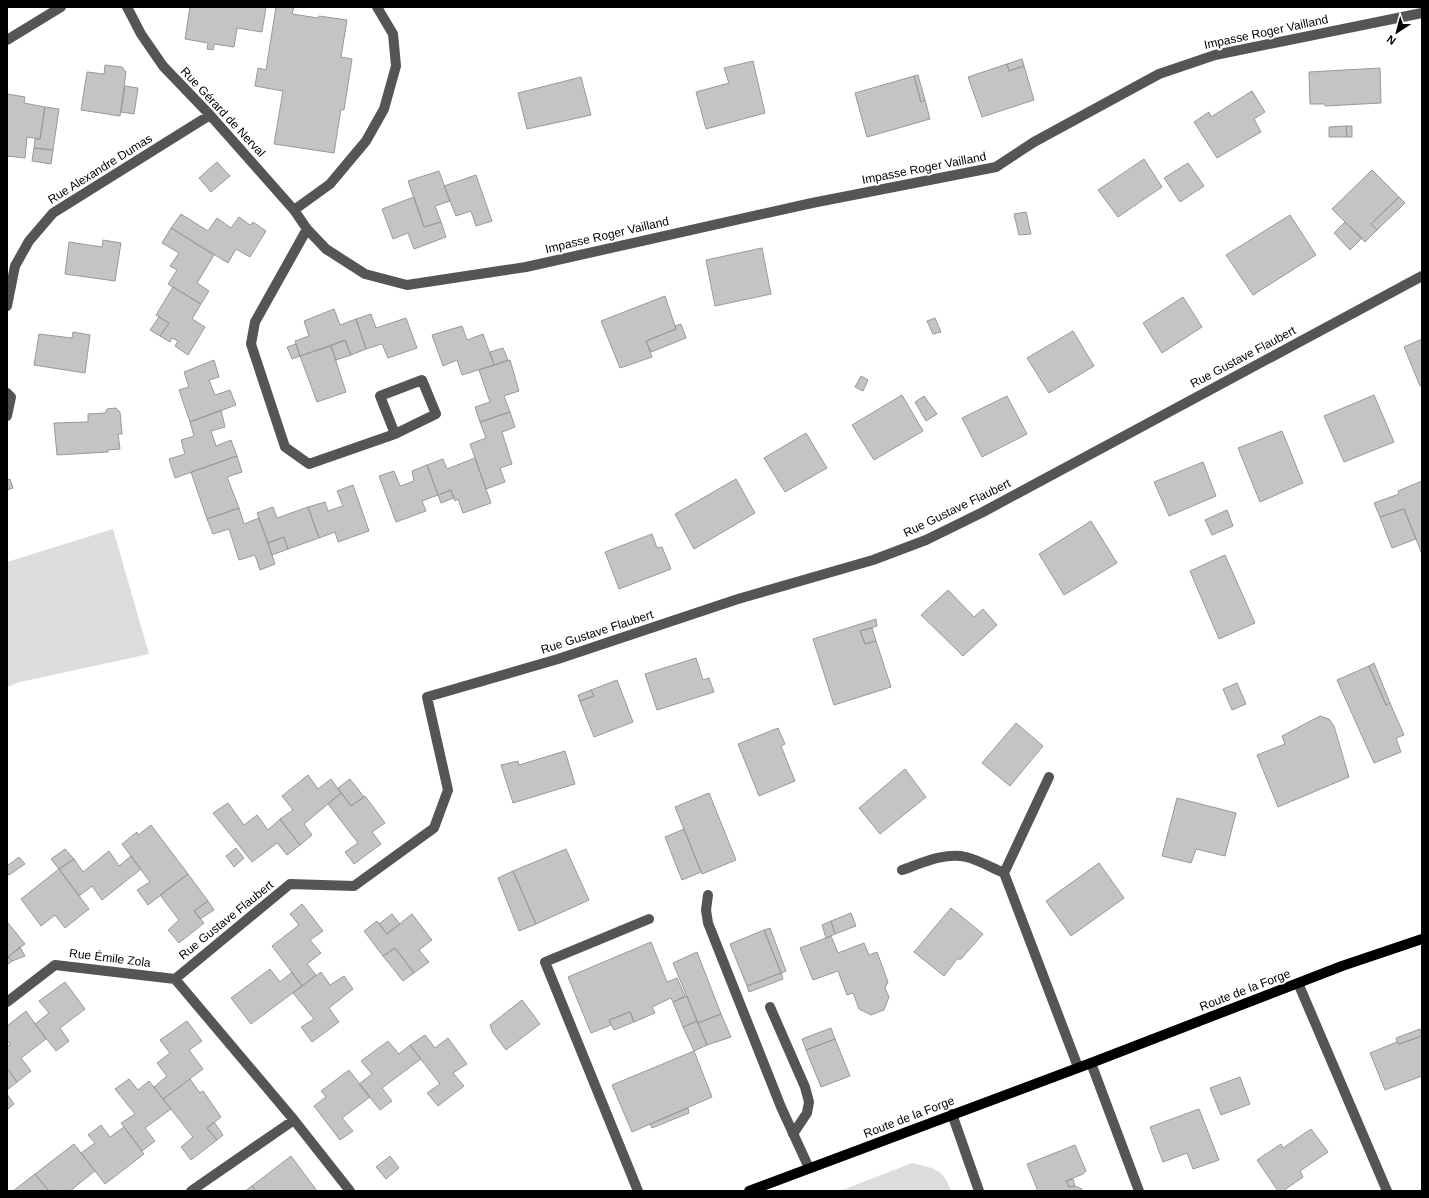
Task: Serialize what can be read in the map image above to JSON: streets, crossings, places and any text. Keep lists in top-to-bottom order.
{
  "streets": {
    "main road": ["Route de la Forge"],
    "street": [
      "Impasse Roger Vailland",
      "Rue Gérard de Nerval",
      "Rue Alexandre Dumas",
      "Rue Gustave Flaubert",
      "Rue Émile Zola"
    ]
  },
  "crossings": [
    ["Impasse Roger Vailland", "Rue Gérard de Nerval"],
    ["Rue Gérard de Nerval", "Rue Alexandre Dumas"],
    ["Rue Gustave Flaubert", "Rue Émile Zola"]
  ],
  "north": "bottom left"
}
